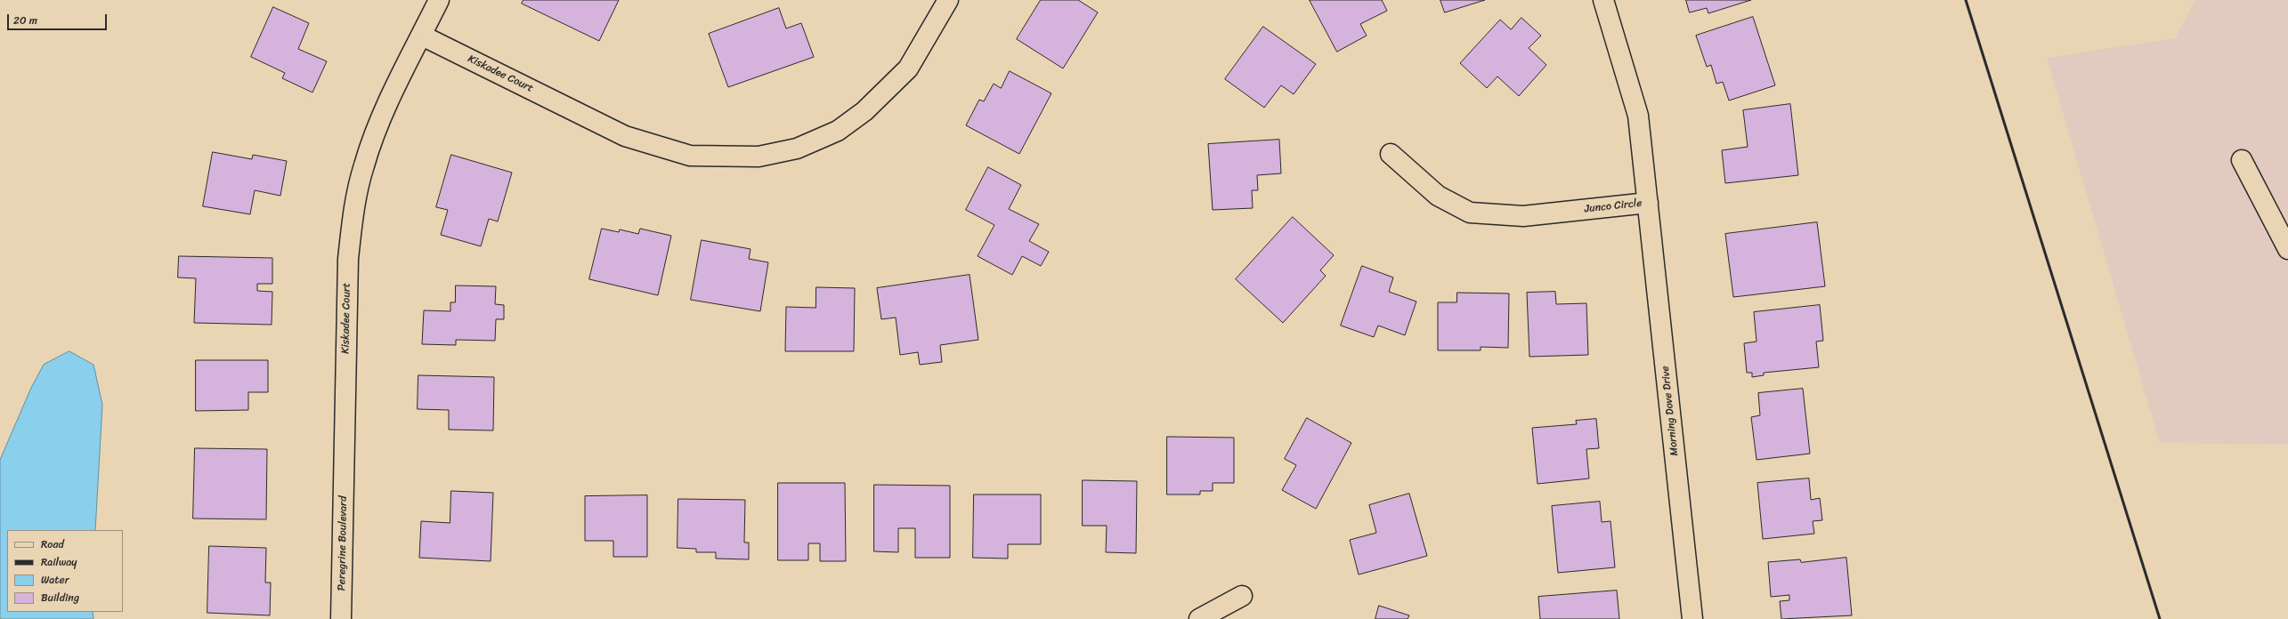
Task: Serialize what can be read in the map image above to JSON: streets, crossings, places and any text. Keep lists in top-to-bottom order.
{
  "streets": {
    "street": [
      "Kiskadee Court",
      "Junco Circle",
      "Morning Dove Drive",
      "Peregrine Boulevard"
    ]
  },
  "crossings": [
    ["Kiskadee Court", "Peregrine Boulevard"],
    ["Junco Circle", "Morning Dove Drive"]
  ],
  "legend": [
    "Road",
    "Railway",
    "Water",
    "Building"
  ],
  "scale_bar": "20 m"
}
